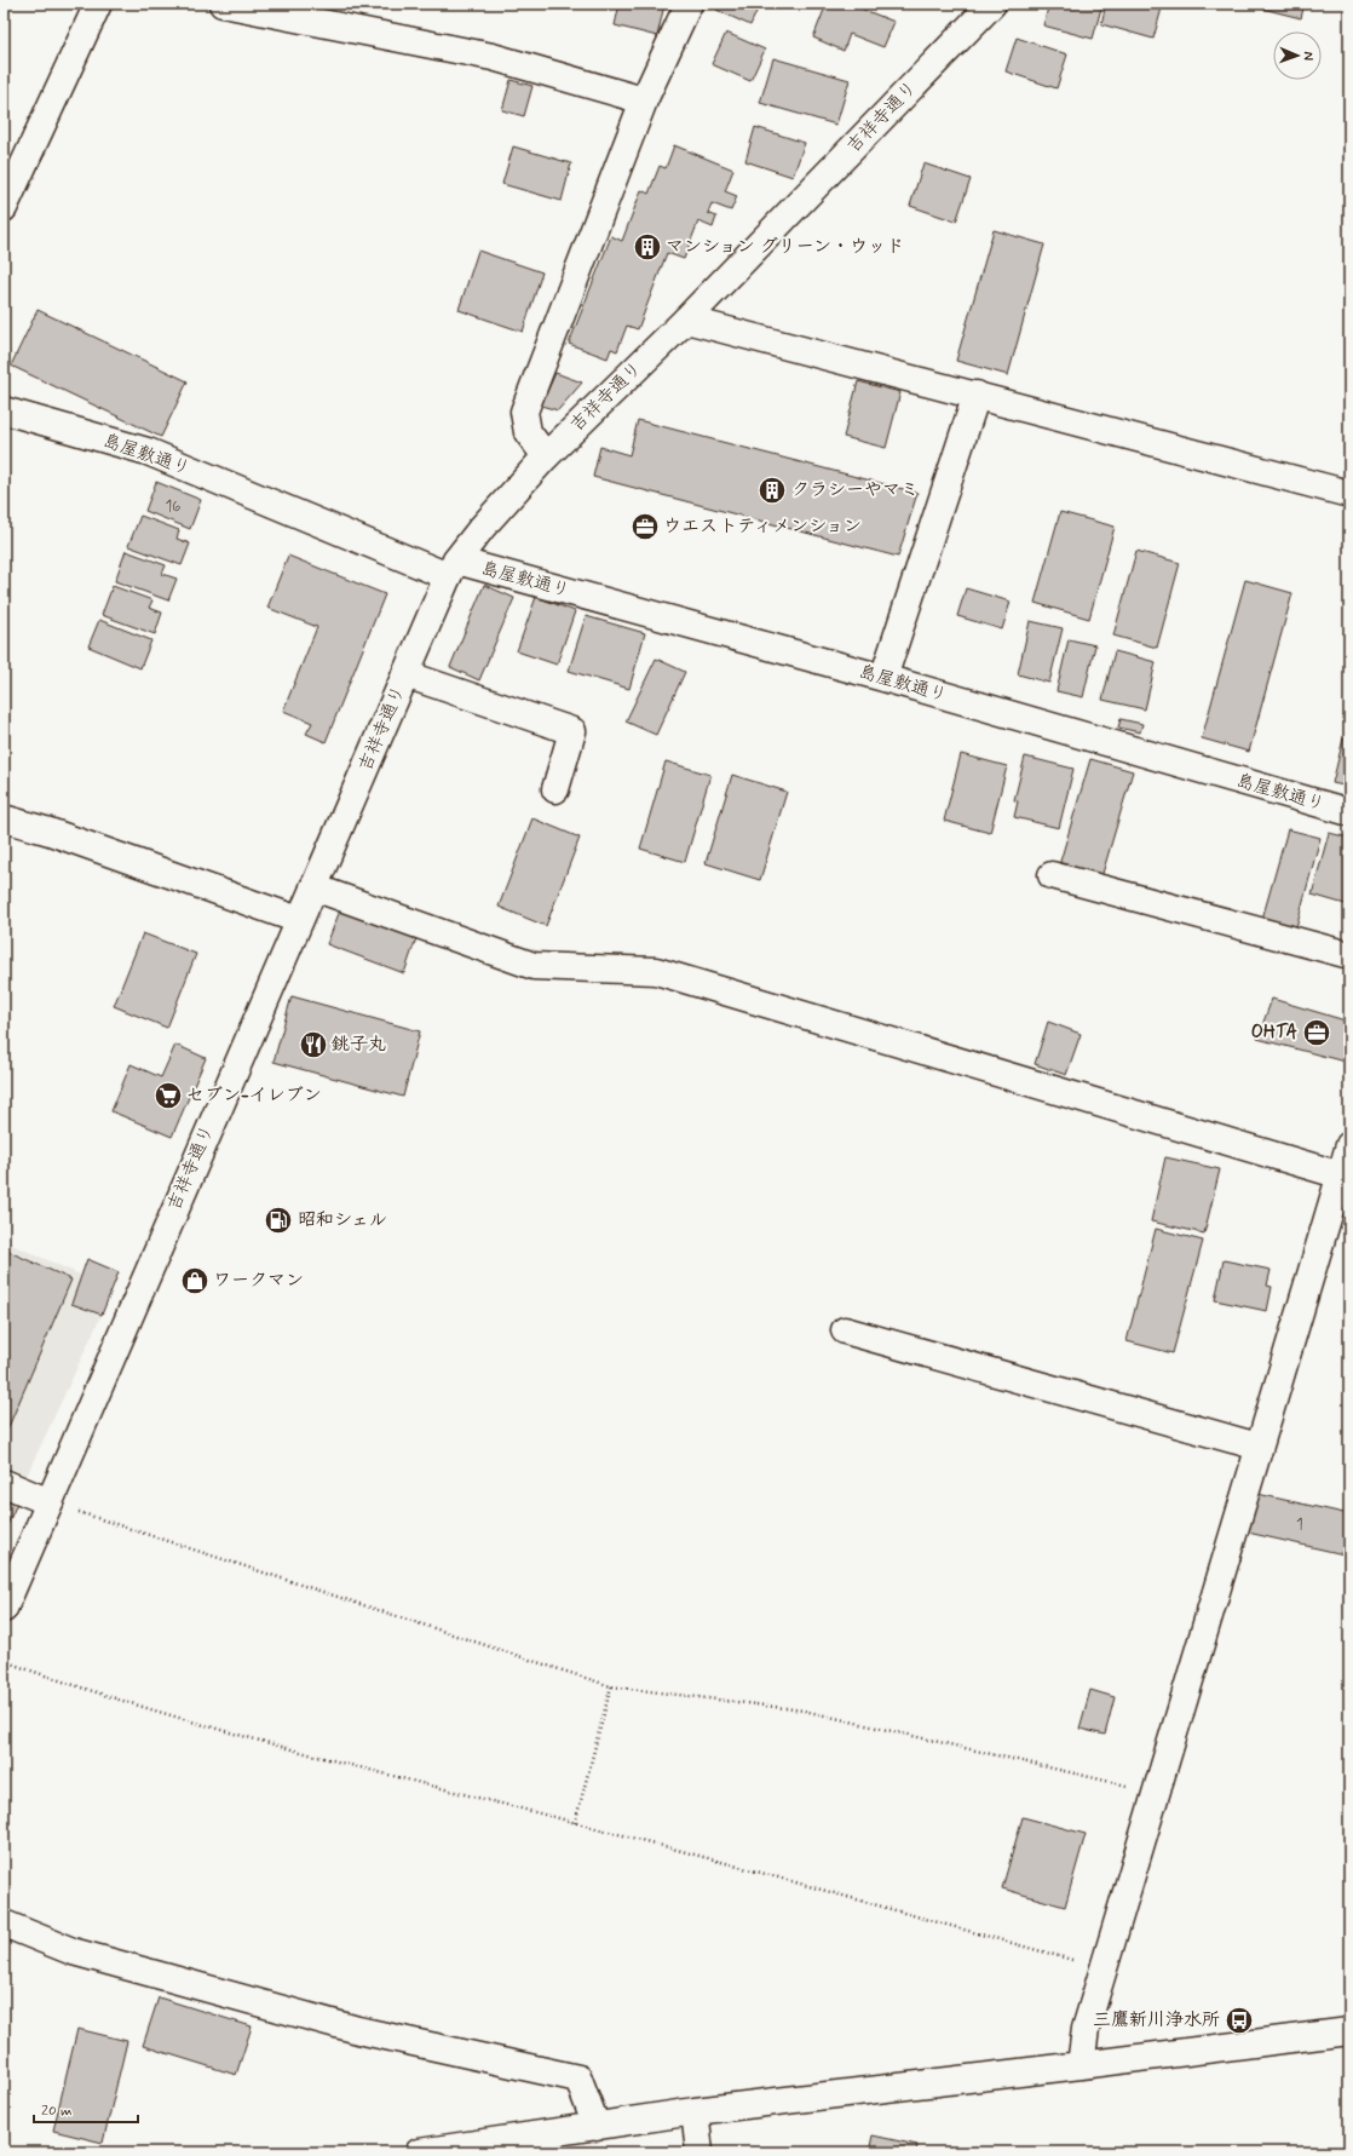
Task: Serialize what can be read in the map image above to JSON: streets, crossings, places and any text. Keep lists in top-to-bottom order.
{
  "streets": {
    "street": ["吉祥寺通り", "島屋敷通り"]
  },
  "crossings": [
    ["吉祥寺通り", "島屋敷通り"]
  ],
  "places": {
    "building": ["マンション グリーン・ウッド", "クラシーやマミ"],
    "office": ["ウエストティメンション", "OHTA"],
    "restaurant": ["銚子丸"],
    "supermarket": ["セブン-イレブン"],
    "fuel station": ["昭和シェル"],
    "shop": ["ワークマン"],
    "bus stop": ["三鷹新川浄水所"]
  },
  "house_numbers": ["16", "1"],
  "scale_bar": "20 m",
  "north": "right"
}
